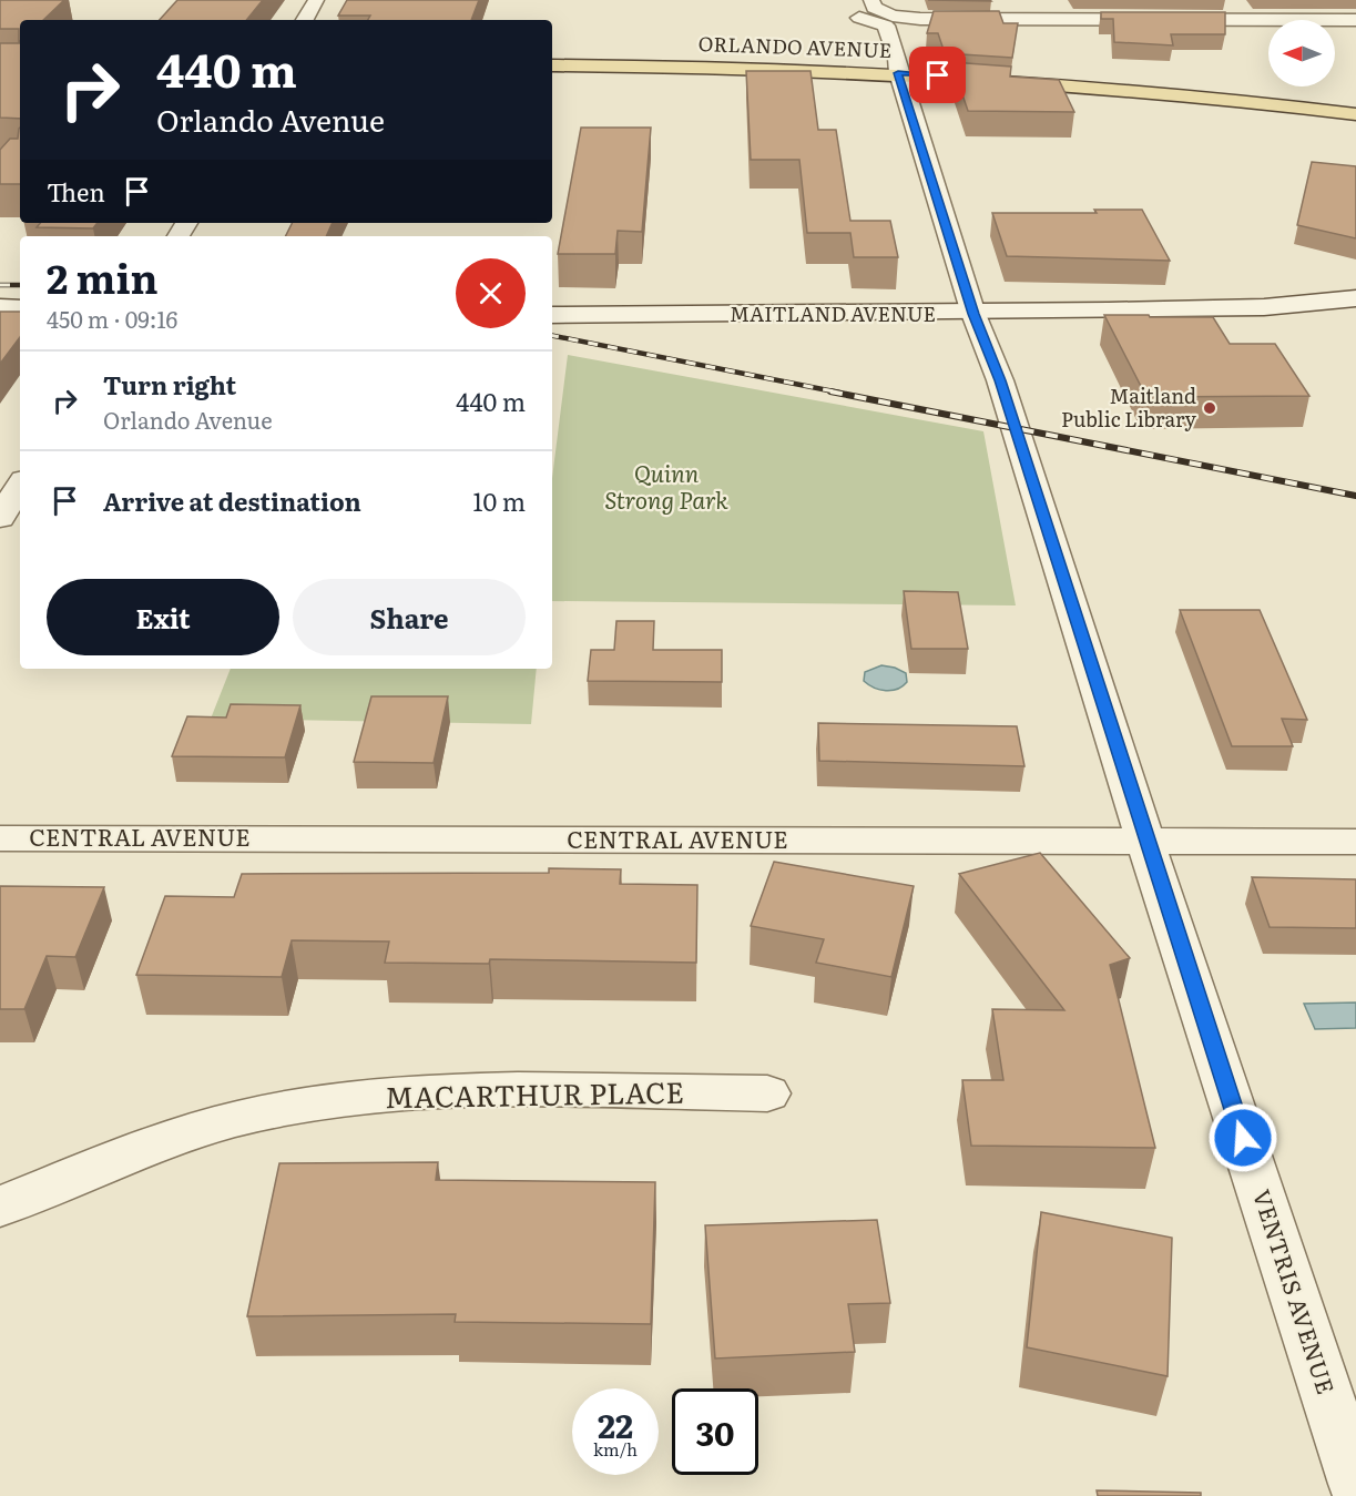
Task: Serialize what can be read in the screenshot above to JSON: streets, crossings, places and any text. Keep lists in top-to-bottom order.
{
  "streets": {
    "main road": ["ORLANDO AVENUE"],
    "street": [
      "MAITLAND AVENUE",
      "CENTRAL AVENUE",
      "MACARTHUR PLACE",
      "VENTRIS AVENUE"
    ]
  },
  "crossings": [
    ["ORLANDO AVENUE", "VENTRIS AVENUE"],
    ["MAITLAND AVENUE", "VENTRIS AVENUE"],
    ["CENTRAL AVENUE", "VENTRIS AVENUE"]
  ],
  "parks": ["Quinn Strong Park"],
  "places": ["Maitland Public Library"],
  "north": "left",
  "page": {
    "turn": ["440 m", "Orlando Avenue"],
    "then": "Then",
    "heading": ["2 min", "450 m · 09:16"],
    "list": [
      {
        "name": "Turn right",
        "note": "Orlando Avenue",
        "value": "440 m"
      },
      {
        "name": "Arrive at destination",
        "value": "10 m"
      }
    ],
    "buttons": ["Exit", "Share"],
    "speed": "22 km/h",
    "limit": "30"
  }
}
